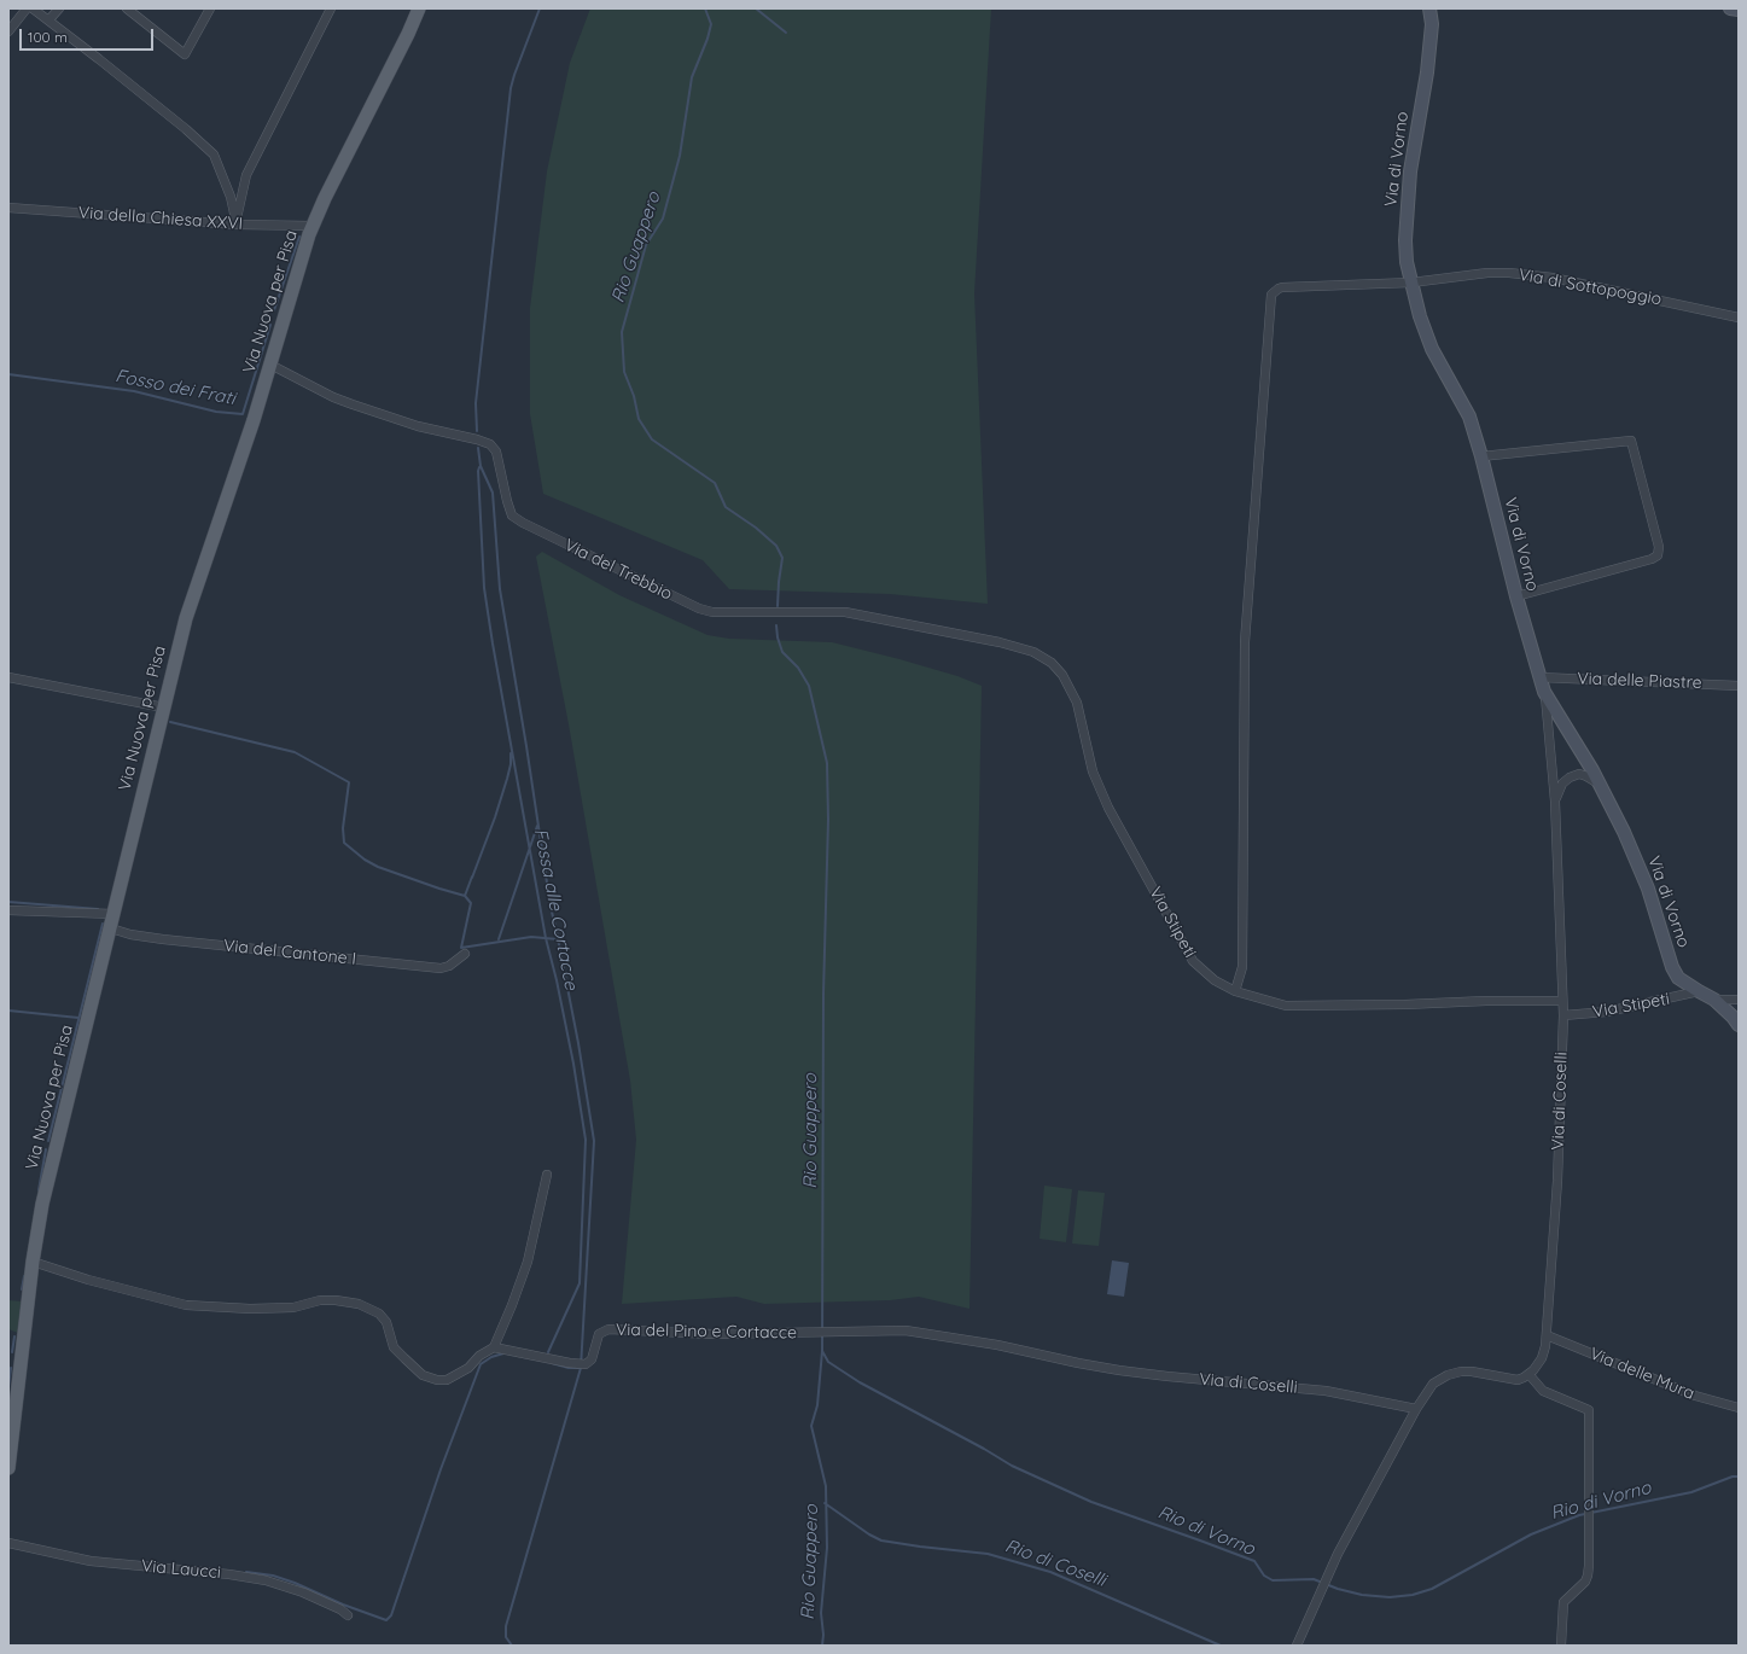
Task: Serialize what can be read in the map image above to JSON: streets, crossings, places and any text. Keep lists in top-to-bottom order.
{
  "streets": {
    "main road": ["Via Nuova per Pisa"],
    "street": [
      "Via di Vorno",
      "Via della Chiesa XXVI",
      "Via di Sottopoggio",
      "Via del Trebbio",
      "Via delle Piastre",
      "Via Stipeti",
      "Via del Cantone I",
      "Via di Coselli",
      "Via del Pino e Cortacce",
      "Via delle Mura",
      "Via Laucci"
    ]
  },
  "crossings": [
    ["Via di Vorno", "Via di Sottopoggio"],
    ["Via di Vorno", "Via delle Piastre"],
    ["Via di Vorno", "Via Stipeti"],
    ["Via di Vorno", "Via di Coselli"],
    ["Via della Chiesa XXVI", "Via Nuova per Pisa"],
    ["Via di Sottopoggio", "Via Stipeti"],
    ["Via Nuova per Pisa", "Via del Trebbio"],
    ["Via Nuova per Pisa", "Via del Cantone I"],
    ["Via del Trebbio", "Via Stipeti"],
    ["Via Stipeti", "Via di Coselli"],
    ["Via di Coselli", "Via del Pino e Cortacce"],
    ["Via di Coselli", "Via delle Mura"]
  ],
  "water": [
    "Rio Guappero",
    "Fosso dei Frati",
    "Fossa alle Cortacce",
    "Rio di Vorno",
    "Rio di Coselli"
  ],
  "scale_bar": "100 m"
}
